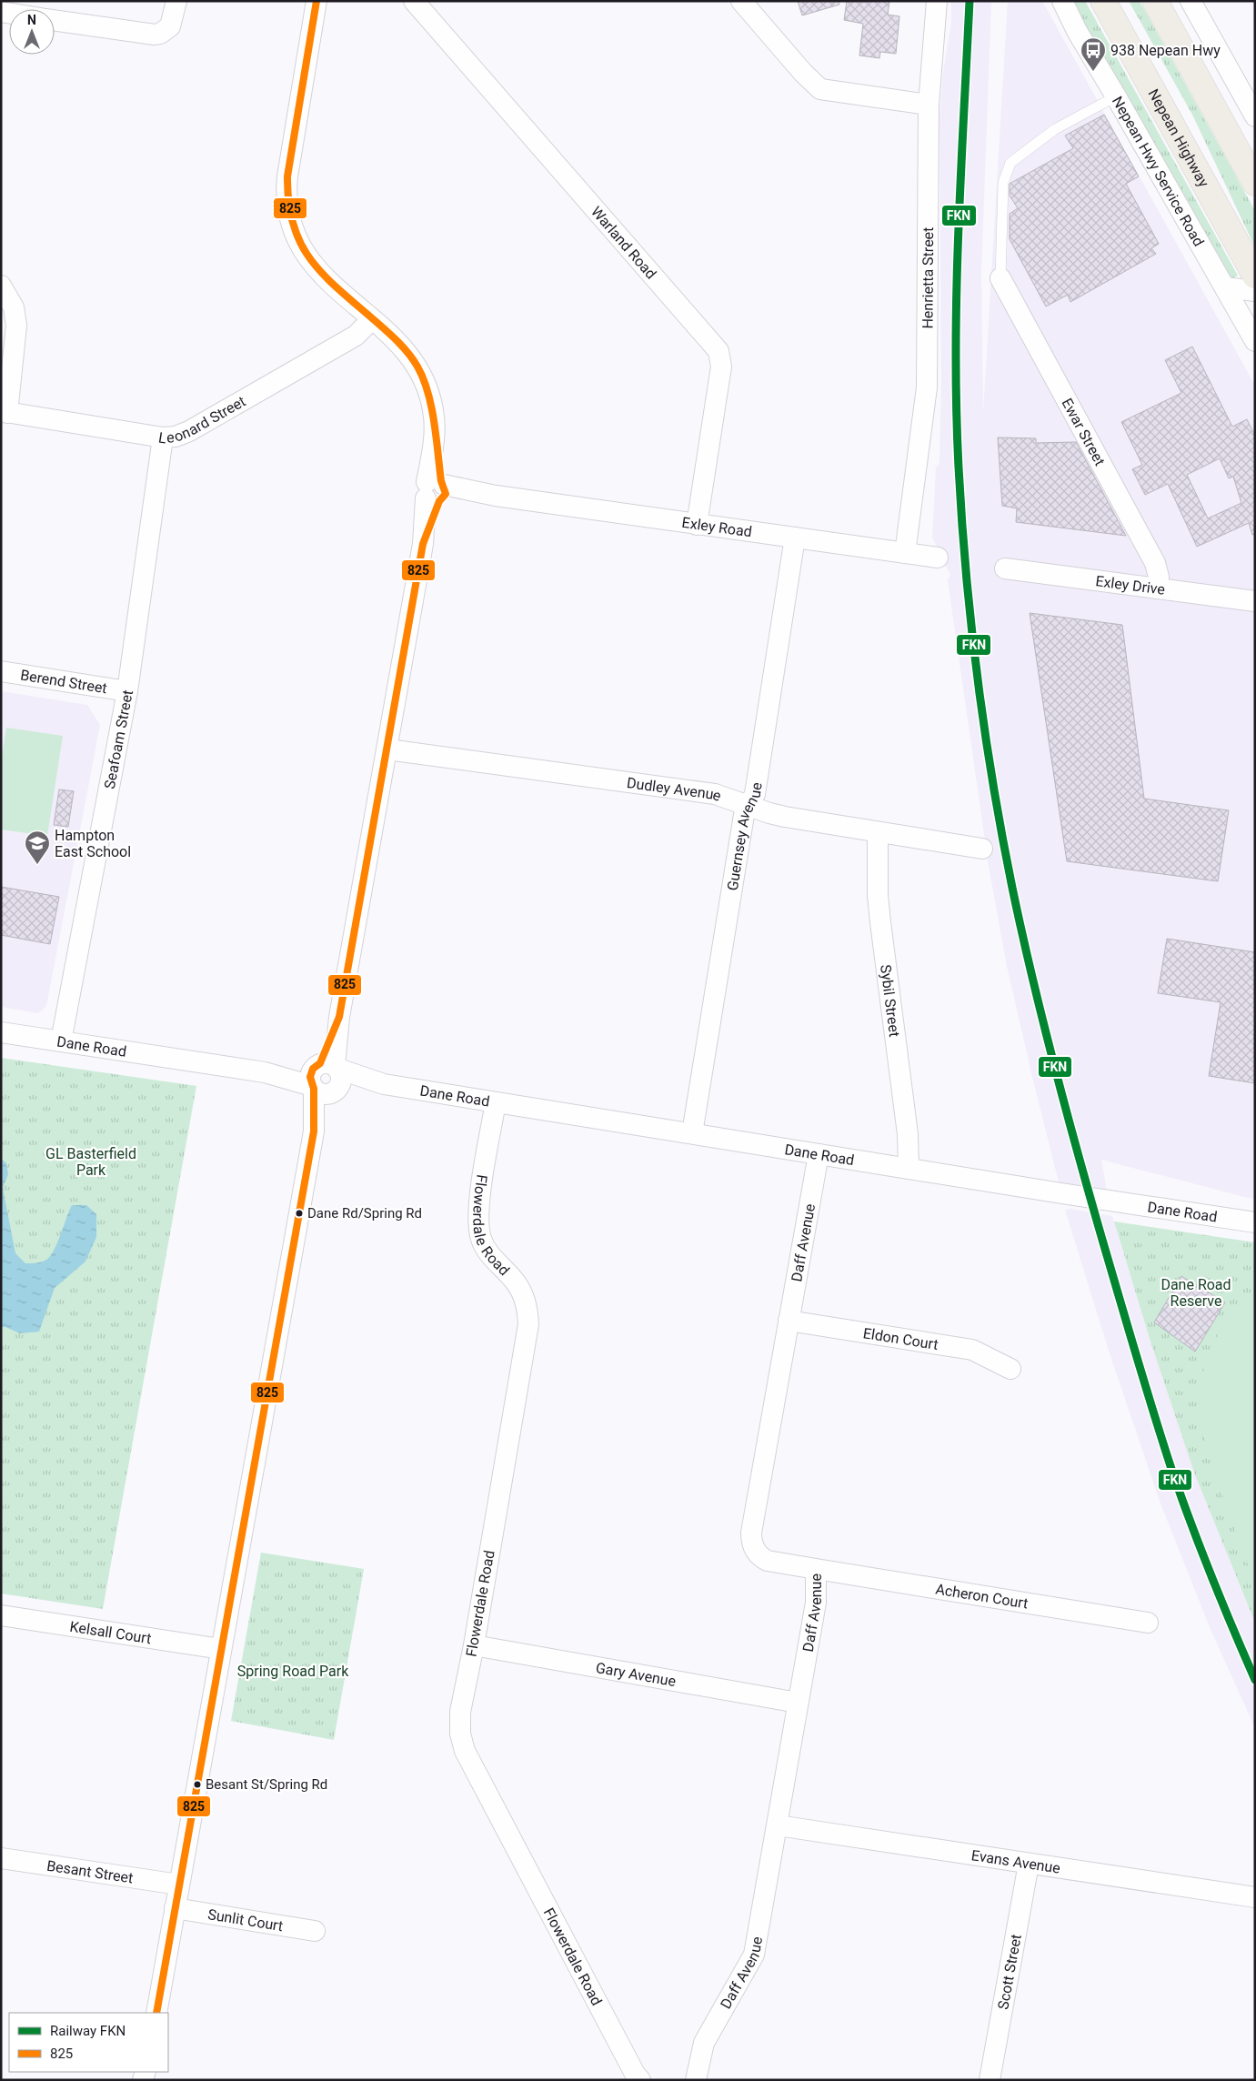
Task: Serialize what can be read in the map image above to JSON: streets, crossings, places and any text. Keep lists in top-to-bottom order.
{
  "streets": {
    "highway": ["Nepean Highway"],
    "street": [
      "Nepean Hwy Service Road",
      "Warland Road",
      "Henrietta Street",
      "Leonard Street",
      "Ewar Street",
      "Exley Road",
      "Exley Drive",
      "Berend Street",
      "Seafoam Street",
      "Dudley Avenue",
      "Guernsey Avenue",
      "Sybil Street",
      "Dane Road",
      "Flowerdale Road",
      "Daff Avenue",
      "Eldon Court",
      "Acheron Court",
      "Kelsall Court",
      "Gary Avenue",
      "Evans Avenue",
      "Besant Street",
      "Sunlit Court",
      "Scott Street"
    ]
  },
  "crossings": [
    ["Warland Road", "Exley Road"],
    ["Henrietta Street", "Exley Road"],
    ["Leonard Street", "Seafoam Street"],
    ["Ewar Street", "Exley Drive"],
    ["Exley Road", "Guernsey Avenue"],
    ["Berend Street", "Seafoam Street"],
    ["Seafoam Street", "Dane Road"],
    ["Dudley Avenue", "Guernsey Avenue"],
    ["Dudley Avenue", "Sybil Street"],
    ["Guernsey Avenue", "Dane Road"],
    ["Sybil Street", "Dane Road"],
    ["Dane Road", "Flowerdale Road"],
    ["Dane Road", "Daff Avenue"],
    ["Flowerdale Road", "Gary Avenue"],
    ["Daff Avenue", "Eldon Court"],
    ["Daff Avenue", "Acheron Court"],
    ["Daff Avenue", "Gary Avenue"],
    ["Daff Avenue", "Evans Avenue"],
    ["Evans Avenue", "Scott Street"]
  ],
  "parks": ["GL Basterfield Park", "Dane Road Reserve", "Spring Road Park"],
  "places": {
    "bus stop": ["938 Nepean Hwy"],
    "school or university": ["Hampton East School"],
    "other": ["Dane Rd/Spring Rd", "Besant St/Spring Rd"]
  },
  "lines": ["rail line FKN", "transit line 825"],
  "legend": ["Railway FKN", "825"],
  "north": "top"
}
